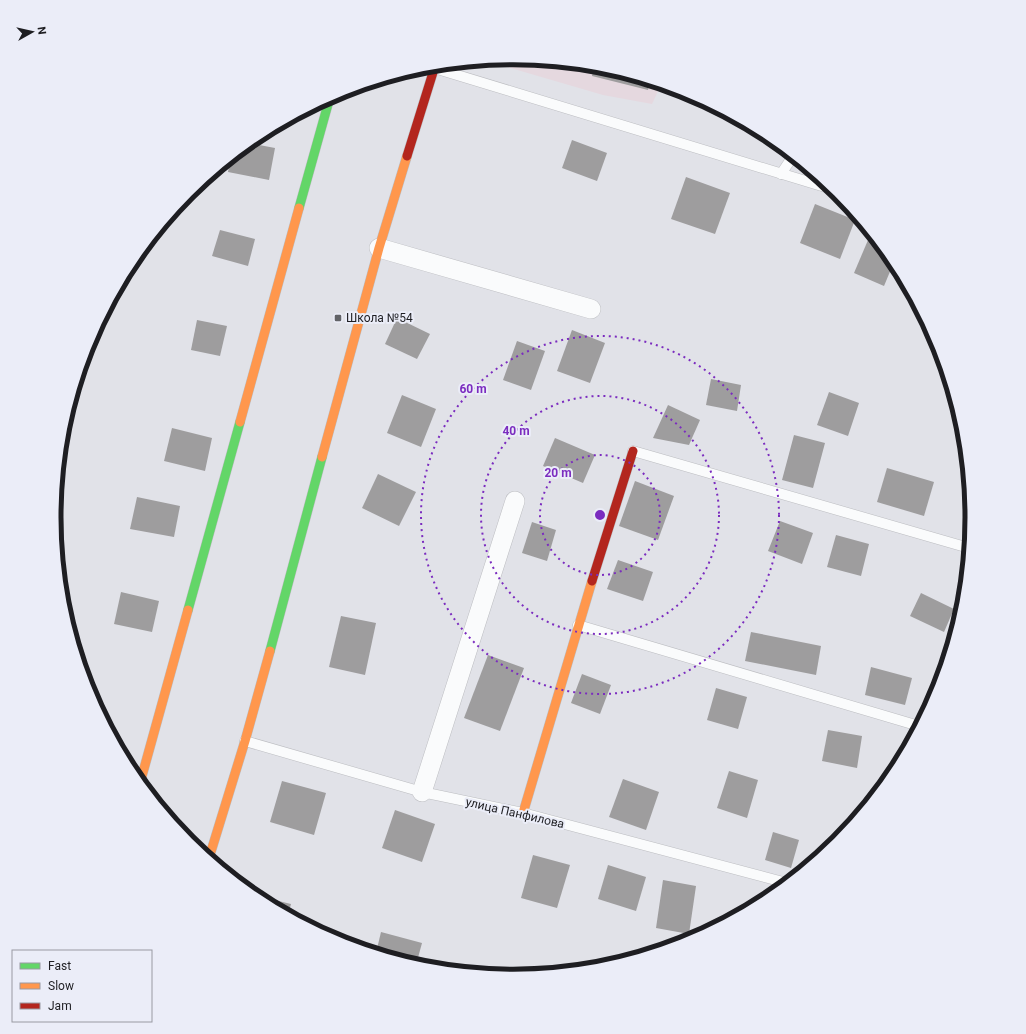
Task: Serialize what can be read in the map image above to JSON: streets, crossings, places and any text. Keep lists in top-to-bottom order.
{
  "streets": {
    "lane": ["улица Панфилова"]
  },
  "places": {
    "transit": ["Школа №54"]
  },
  "legend": ["Fast", "Slow", "Jam"],
  "north": "right",
  "rings": ["60 m", "40 m", "20 m"]
}
